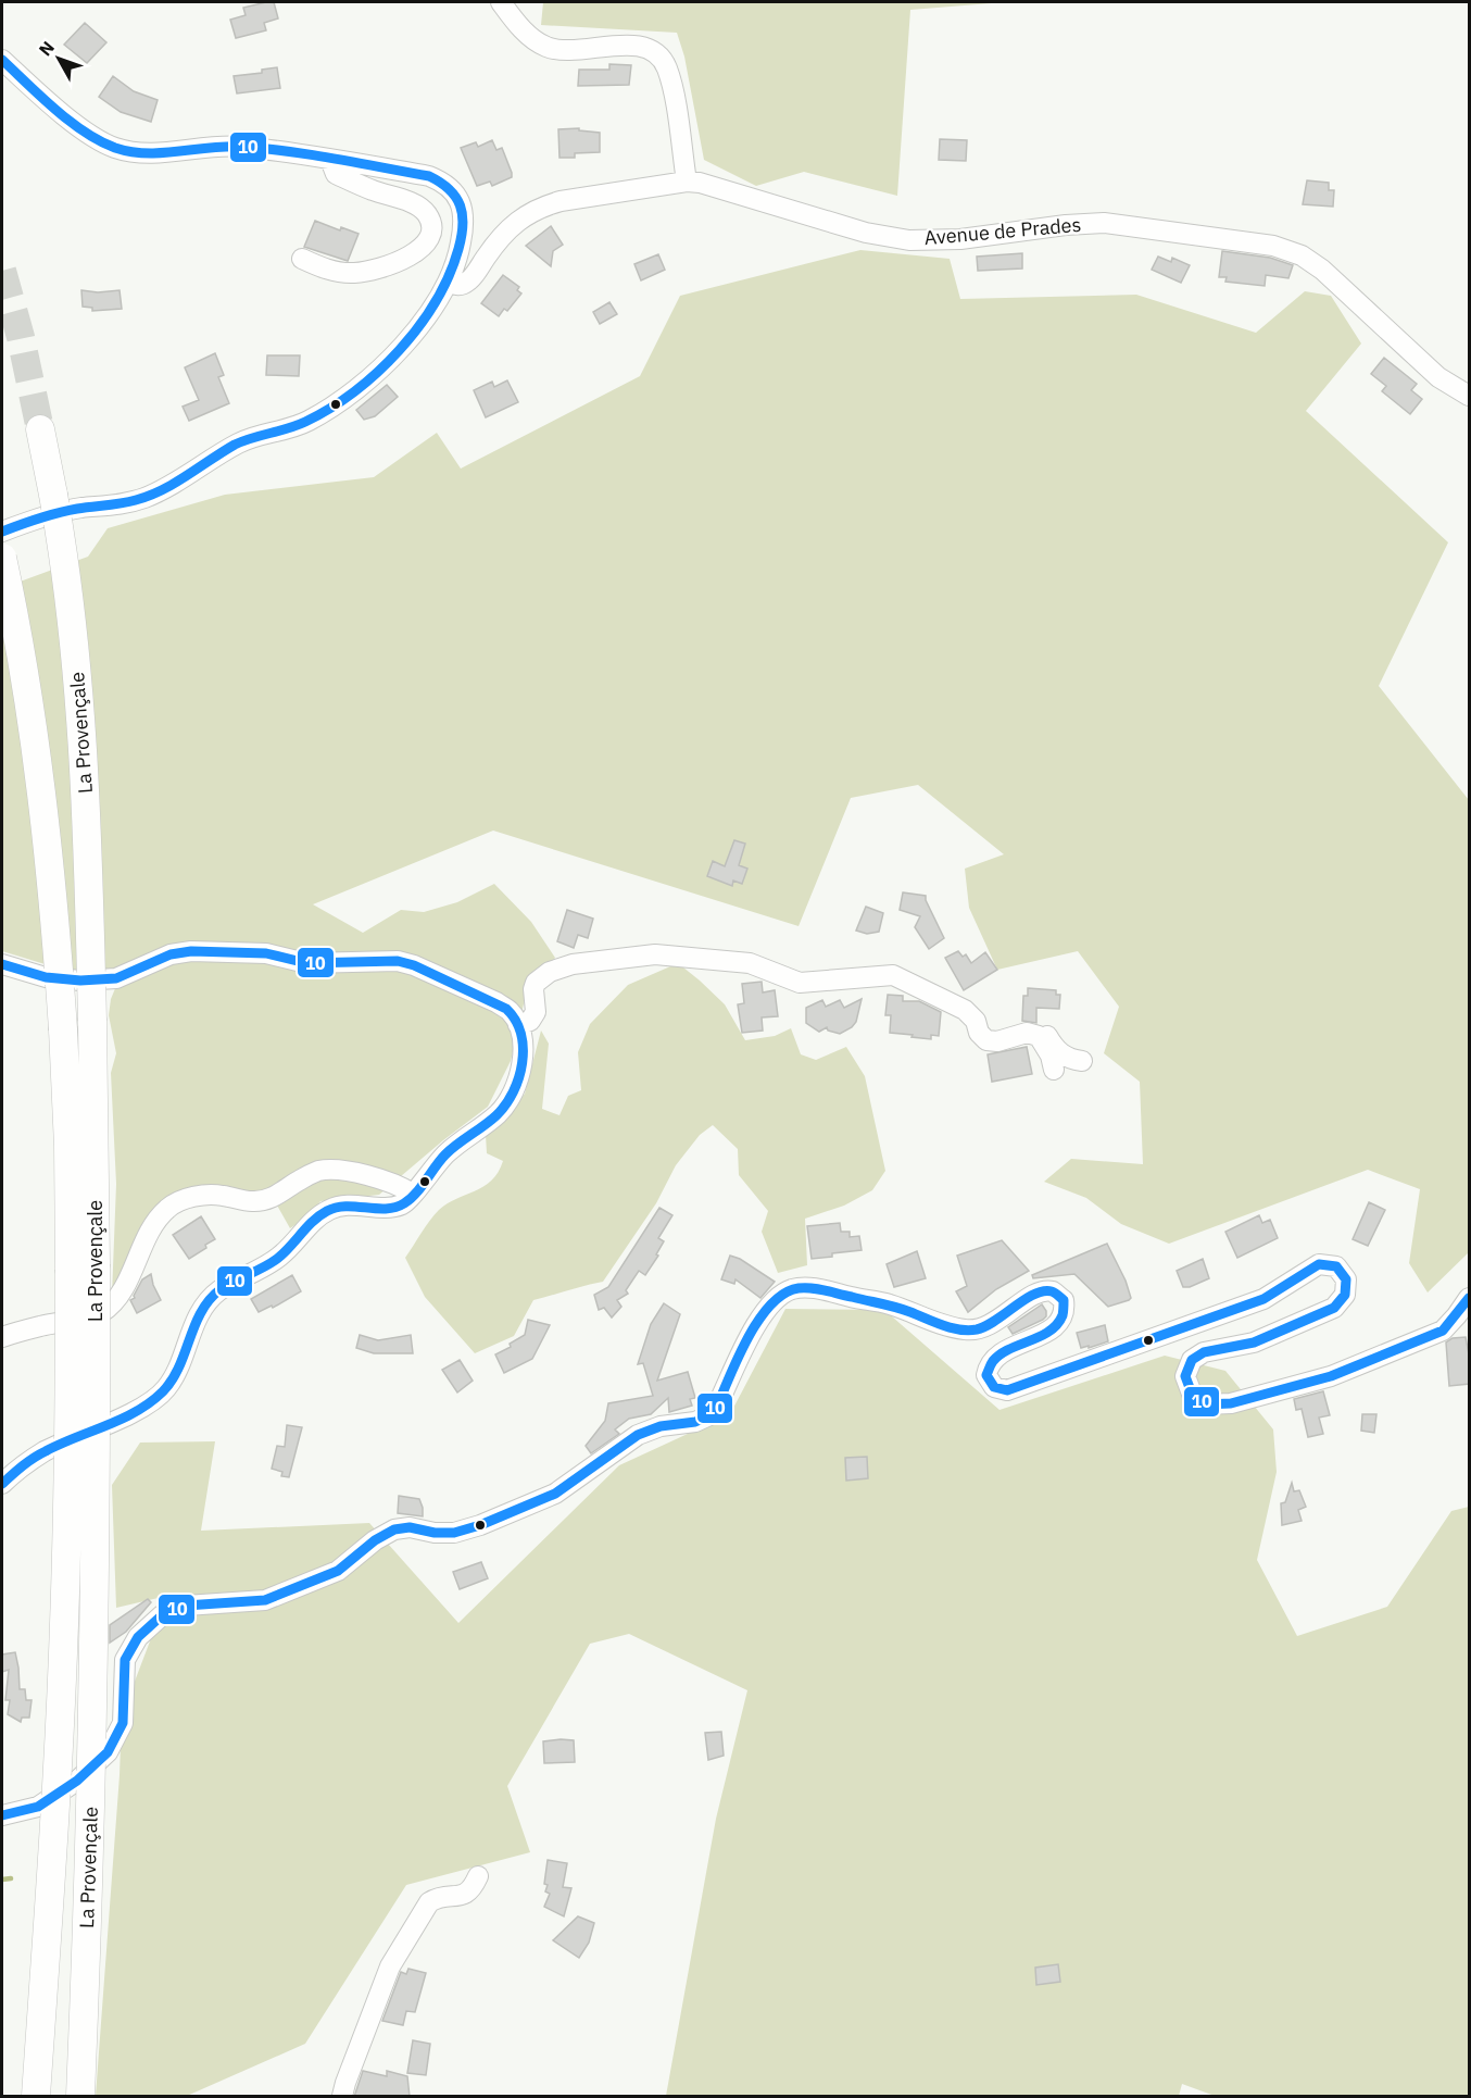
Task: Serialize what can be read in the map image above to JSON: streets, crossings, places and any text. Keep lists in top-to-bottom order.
{
  "streets": {
    "highway": ["La Provençale"],
    "street": ["Avenue de Prades"]
  },
  "lines": ["transit line 10"],
  "north": "top left"
}
